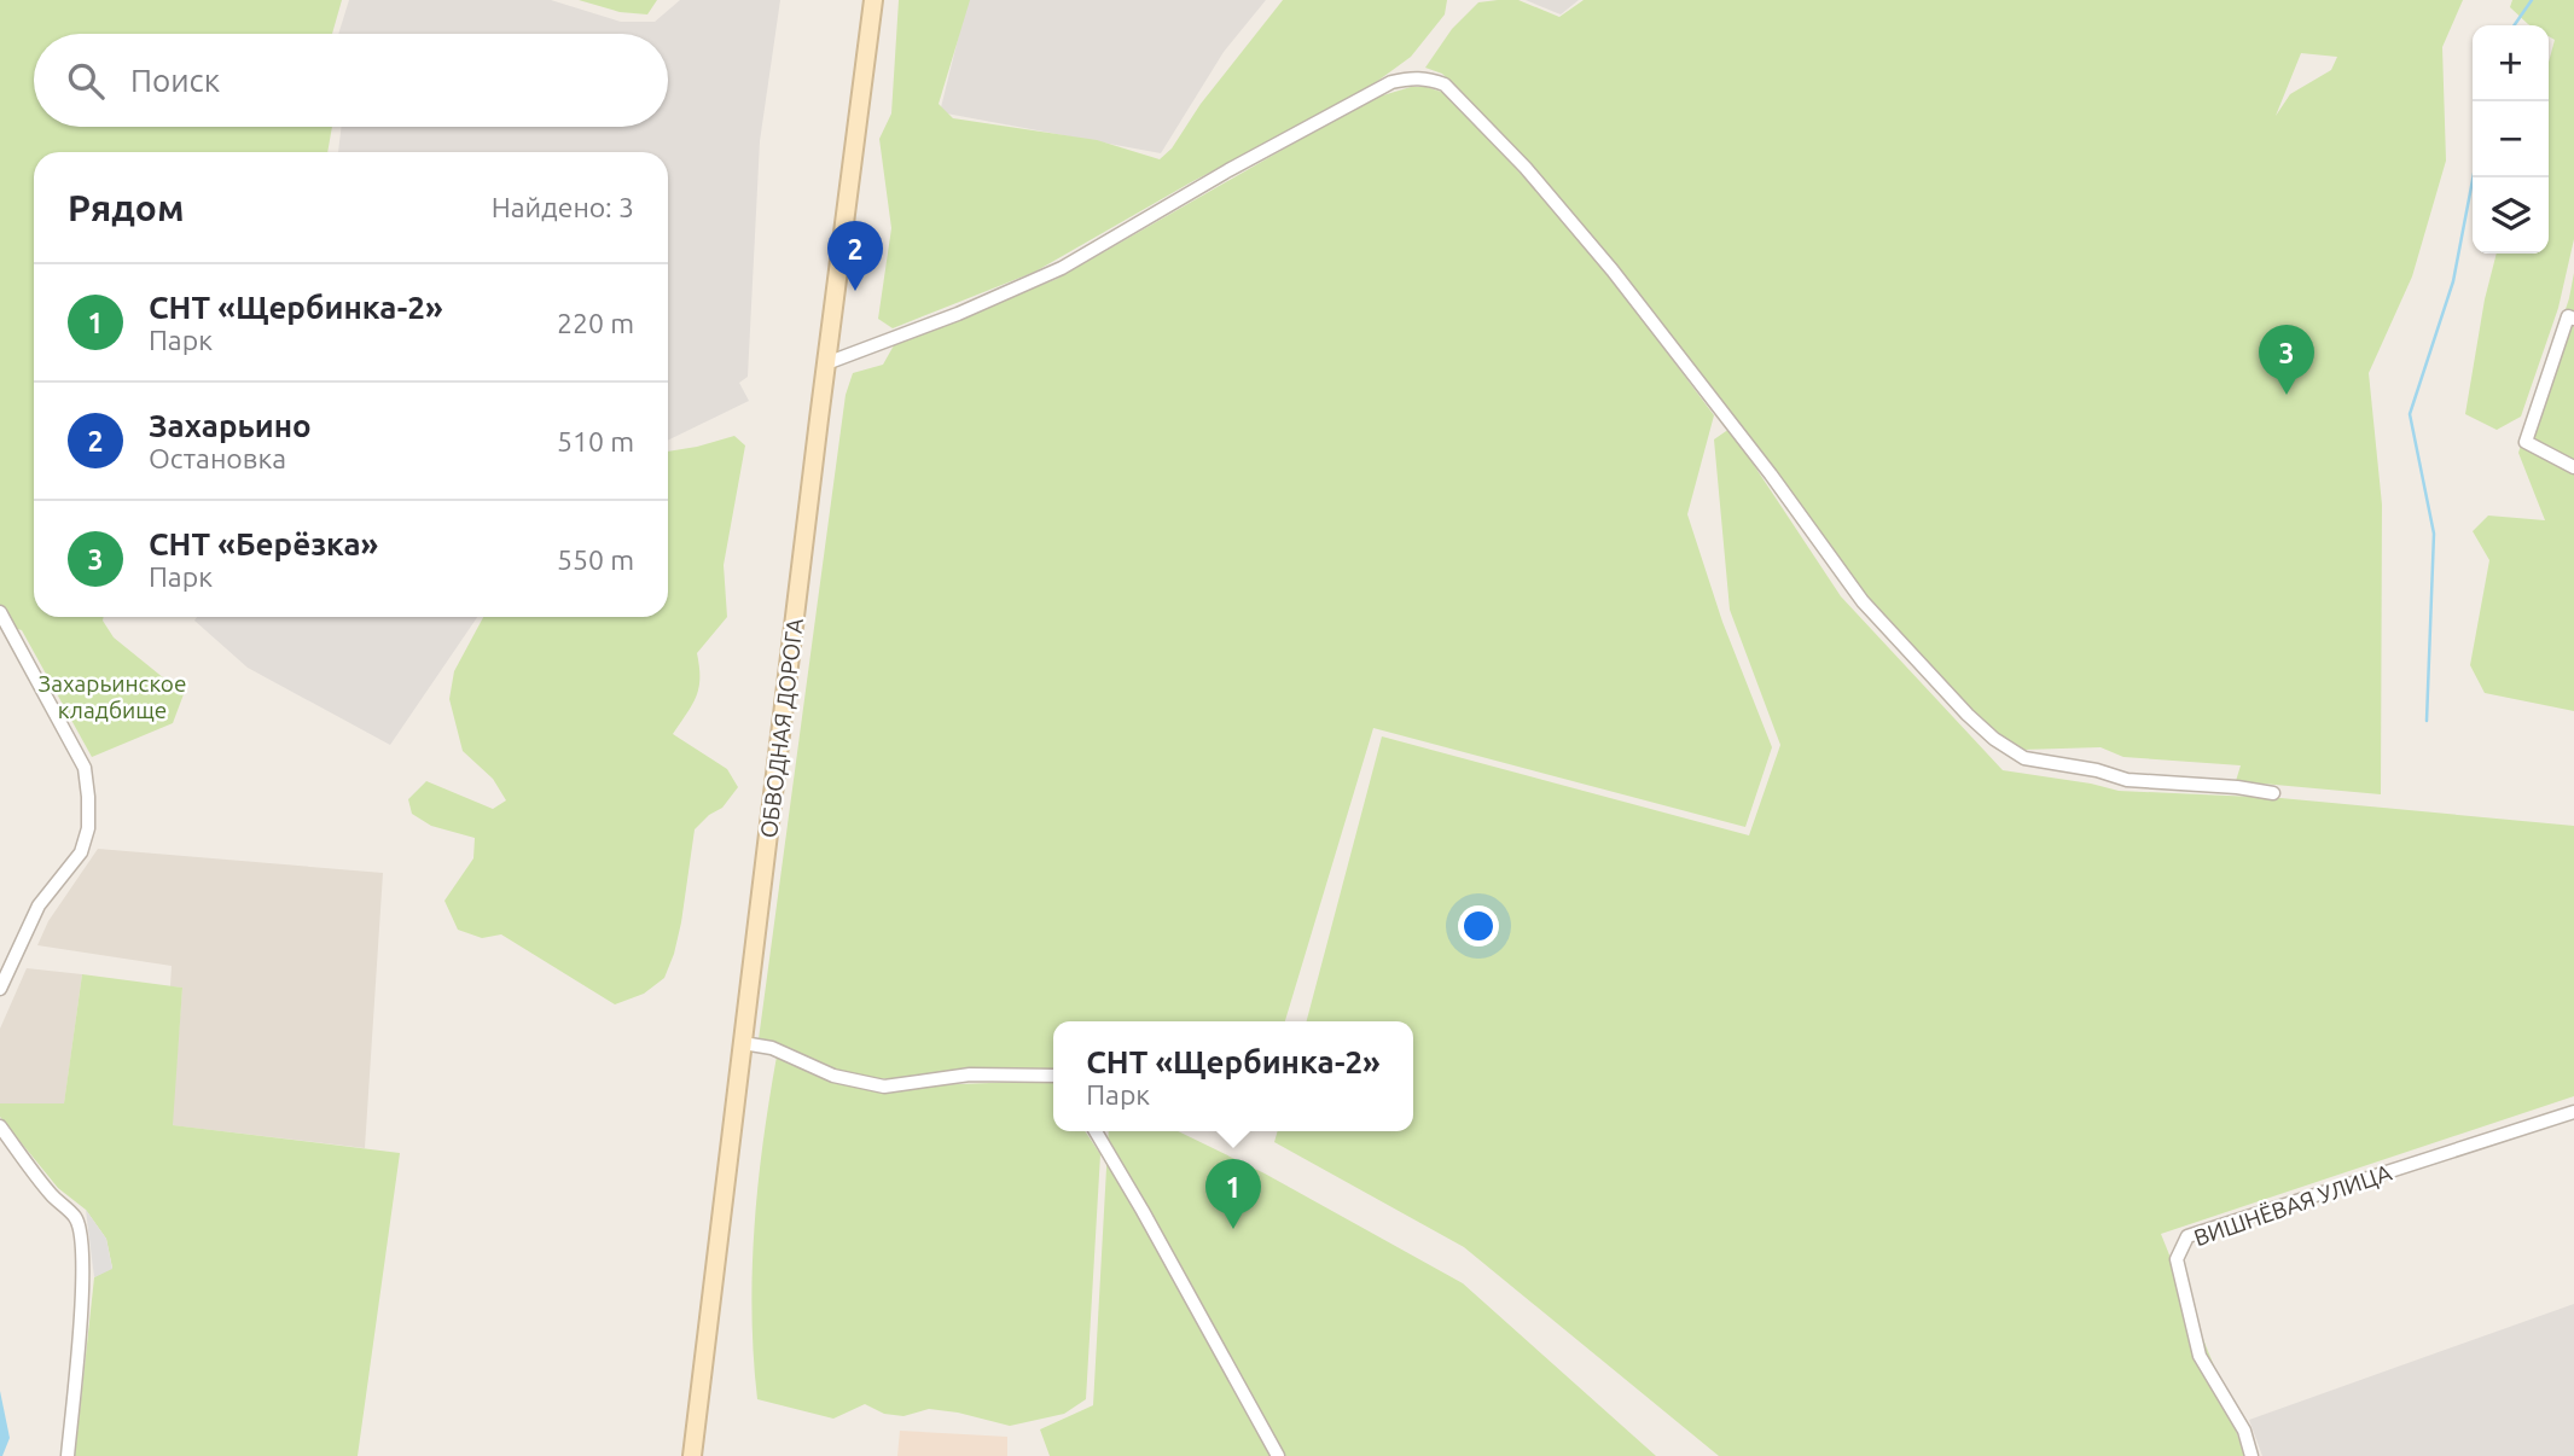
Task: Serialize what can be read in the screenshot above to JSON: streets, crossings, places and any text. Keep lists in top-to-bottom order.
{
  "streets": {
    "main road": ["ОБВОДНАЯ ДОРОГА"],
    "street": ["ВИШНЁВАЯ УЛИЦА"]
  },
  "parks": ["Захарьинское кладбище"],
  "page": {
    "map_buttons": ["+", "−"],
    "search": "Поиск",
    "heading": ["Рядом", "Найдено: 3"],
    "pins": ["2", "3", "1"],
    "list": [
      {
        "mark": "1",
        "name": "СНТ «Щербинка-2»",
        "note": "Парк",
        "value": "220 m"
      },
      {
        "mark": "2",
        "name": "Захарьино",
        "note": "Остановка",
        "value": "510 m"
      },
      {
        "mark": "3",
        "name": "СНТ «Берёзка»",
        "note": "Парк",
        "value": "550 m"
      }
    ],
    "popup": ["СНТ «Щербинка-2»", "Парк"]
  }
}
